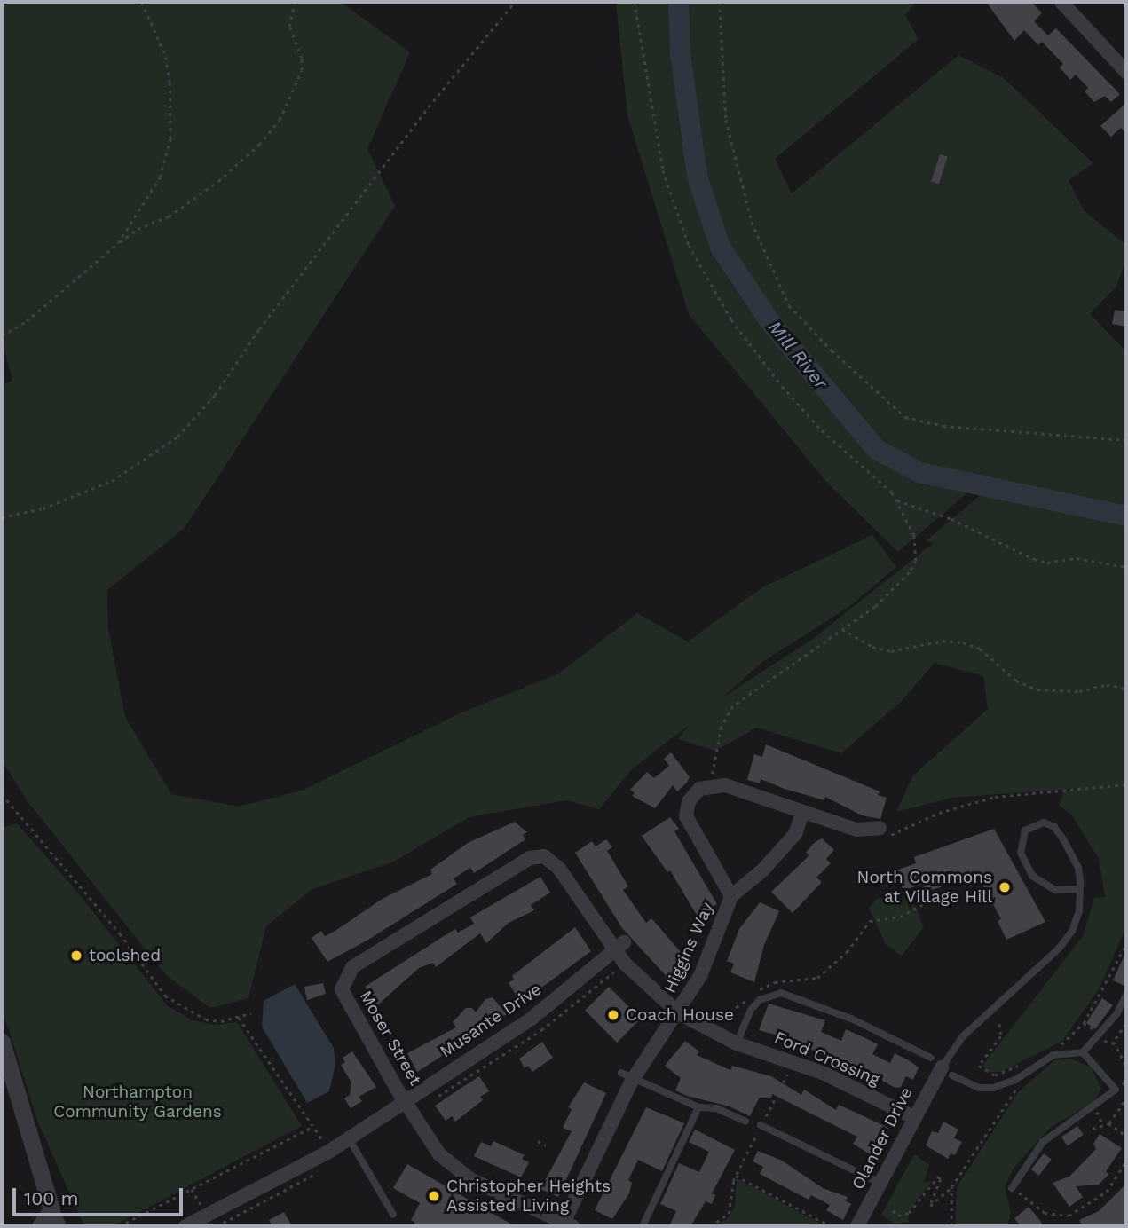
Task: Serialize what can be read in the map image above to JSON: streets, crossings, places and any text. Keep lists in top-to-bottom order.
{
  "streets": {
    "street": [
      "Higgins Way",
      "Musante Drive",
      "Moser Street",
      "Ford Crossing",
      "Olander Drive"
    ]
  },
  "crossings": [
    ["Higgins Way", "Moser Street"],
    ["Higgins Way", "Ford Crossing"],
    ["Musante Drive", "Moser Street"],
    ["Musante Drive", "Ford Crossing"],
    ["Moser Street", "Ford Crossing"],
    ["Ford Crossing", "Olander Drive"]
  ],
  "water": ["Mill River"],
  "parks": ["Northampton Community Gardens"],
  "places": [
    "North Commons at Village Hill",
    "toolshed",
    "Coach House",
    "Christopher Heights Assisted Living"
  ],
  "scale_bar": "100 m"
}
